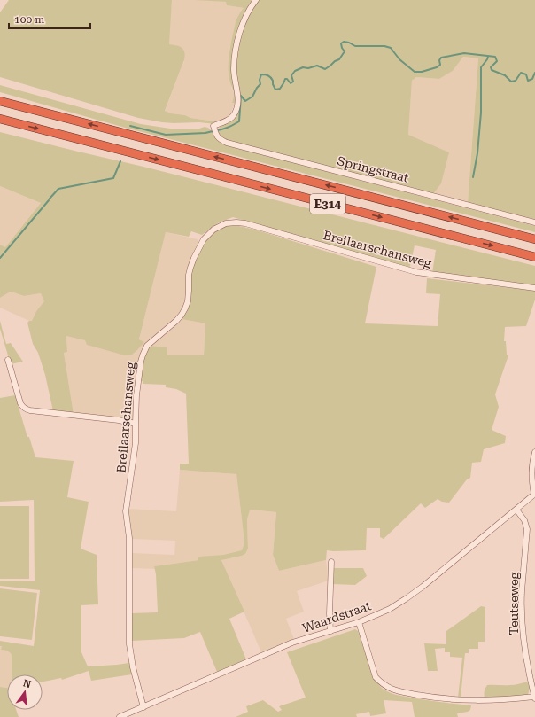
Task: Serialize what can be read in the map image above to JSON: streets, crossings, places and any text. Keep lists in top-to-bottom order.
{
  "streets": {
    "highway": ["E314"],
    "street": [
      "Springstraat",
      "Breilaarschansweg",
      "Teutseweg",
      "Waardstraat"
    ]
  },
  "crossings": [
    ["Breilaarschansweg", "Waardstraat"],
    ["Teutseweg", "Waardstraat"]
  ],
  "scale_bar": "100 m",
  "north": "top"
}
